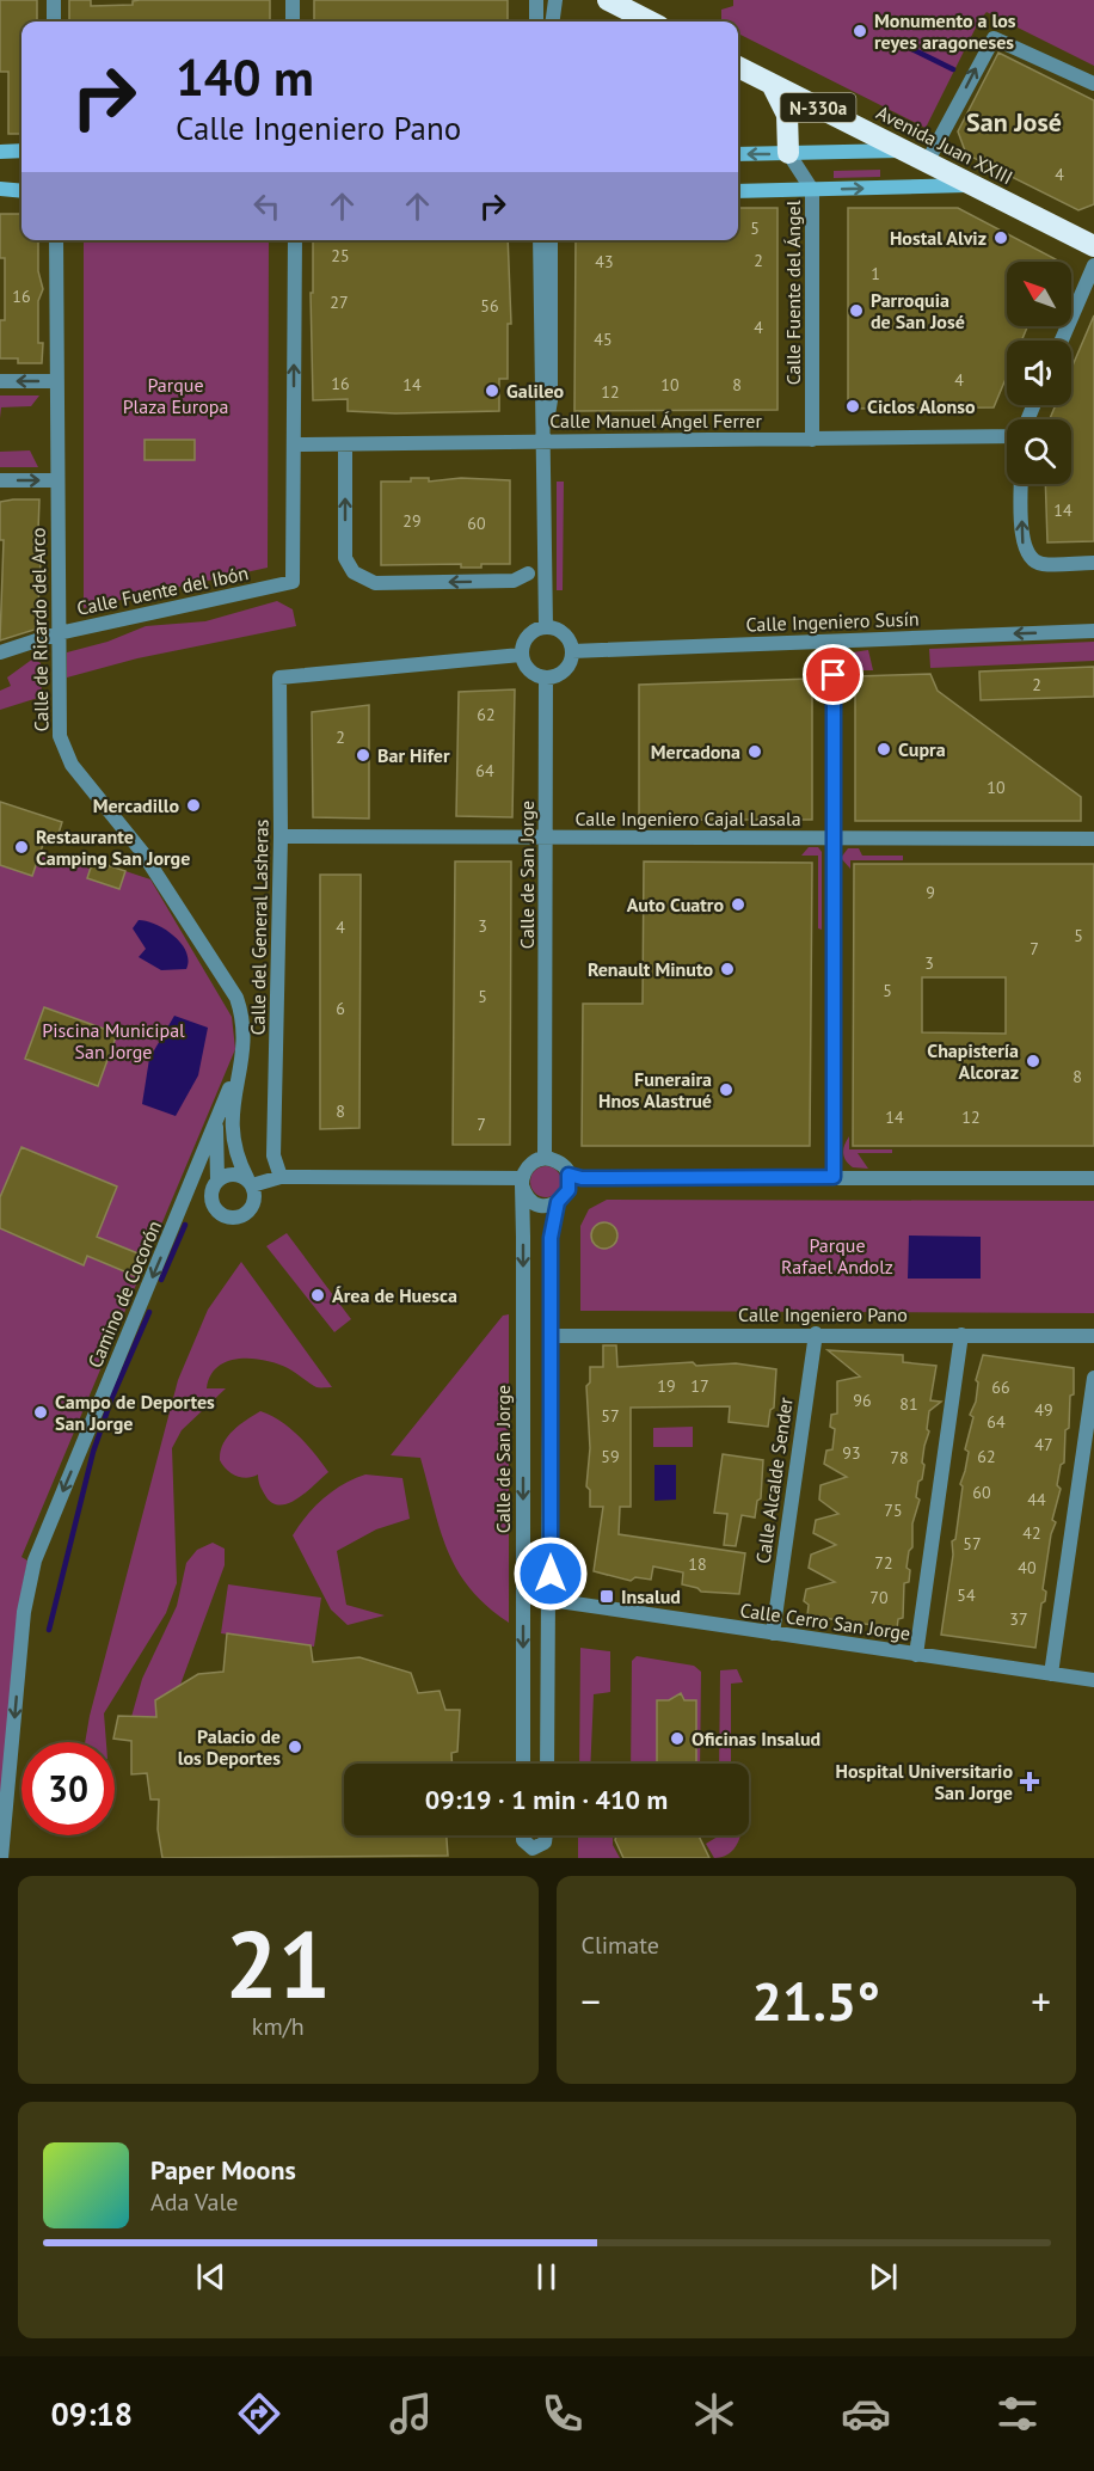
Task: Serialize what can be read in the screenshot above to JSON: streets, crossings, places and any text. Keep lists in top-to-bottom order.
{
  "streets": {
    "highway": ["N-330a", "Avenida Juan XXIII"],
    "street": [
      "Calle Fuente del Ángel",
      "Calle Manuel Ángel Ferrer",
      "Calle Fuente del Ibón",
      "Calle Ingeniero Susín",
      "Calle de Ricardo del Arco",
      "Calle Ingeniero Cajal Lasala",
      "Calle de San Jorge",
      "Calle del General Lasheras",
      "Camino de Cocorón",
      "Calle Ingeniero Pano",
      "Calle Alcalde Sender",
      "Calle Cerro San Jorge"
    ]
  },
  "crossings": [
    ["Calle Fuente del Ángel", "Calle Manuel Ángel Ferrer"],
    ["Calle Manuel Ángel Ferrer", "Calle Fuente del Ibón"],
    ["Calle Fuente del Ibón", "Calle de Ricardo del Arco"],
    ["Calle Ingeniero Susín", "Calle de San Jorge"],
    ["Calle Ingeniero Susín", "Calle del General Lasheras"],
    ["Calle de Ricardo del Arco", "Camino de Cocorón"],
    ["Calle Ingeniero Cajal Lasala", "Calle de San Jorge"],
    ["Calle Ingeniero Cajal Lasala", "Calle del General Lasheras"],
    ["Calle de San Jorge", "Calle del General Lasheras"],
    ["Calle Ingeniero Pano", "Calle Alcalde Sender"],
    ["Calle Alcalde Sender", "Calle Cerro San Jorge"]
  ],
  "one_way": ["Calle Ingeniero Susín", "Camino de Cocorón"],
  "districts": ["San José"],
  "parks": ["Parque Plaza Europa", "Piscina Municipal San Jorge", "Parque Rafael Andolz"],
  "places": {
    "other": [
      "Monumento a los reyes aragoneses",
      "Hostal Alviz",
      "Parroquia de San José",
      "Galileo",
      "Ciclos Alonso",
      "Cupra",
      "Mercadona",
      "Bar Hifer",
      "Mercadillo",
      "Restaurante Camping San Jorge",
      "Auto Cuatro",
      "Renault Minuto",
      "Chapistería Alcoraz",
      "Funeraira Hnos Alastrué",
      "Área de Huesca",
      "Campo de Deportes San Jorge",
      "Oficinas Insalud",
      "Palacio de los Deportes"
    ],
    "transit": ["Insalud"],
    "health": ["Hospital Universitario San Jorge"]
  },
  "house_numbers": [
    "4",
    "5",
    "25",
    "2",
    "43",
    "1",
    "16",
    "27",
    "56",
    "4",
    "45",
    "4",
    "16",
    "14",
    "10",
    "8",
    "12",
    "14",
    "29",
    "60",
    "2",
    "62",
    "2",
    "64",
    "10",
    "9",
    "3",
    "4",
    "5",
    "7",
    "3",
    "5",
    "5",
    "6",
    "8",
    "8",
    "14",
    "12",
    "7",
    "19",
    "17",
    "66",
    "96",
    "81",
    "49",
    "57",
    "64",
    "47",
    "93",
    "59",
    "62",
    "78",
    "60",
    "44",
    "75",
    "42",
    "57",
    "72",
    "18",
    "40",
    "54",
    "70",
    "37"
  ],
  "north": "top left",
  "page": {
    "turn": ["140 m", "Calle Ingeniero Pano"],
    "limit": "30",
    "trip": "09:19 · 1 min · 410 m",
    "tile": [
      ["21", "km/h"],
      "Climate"
    ],
    "heat": ["−", "21.5°", "+"],
    "song": ["Paper Moons", "Ada Vale"],
    "tabs": "09:18"
  }
}
